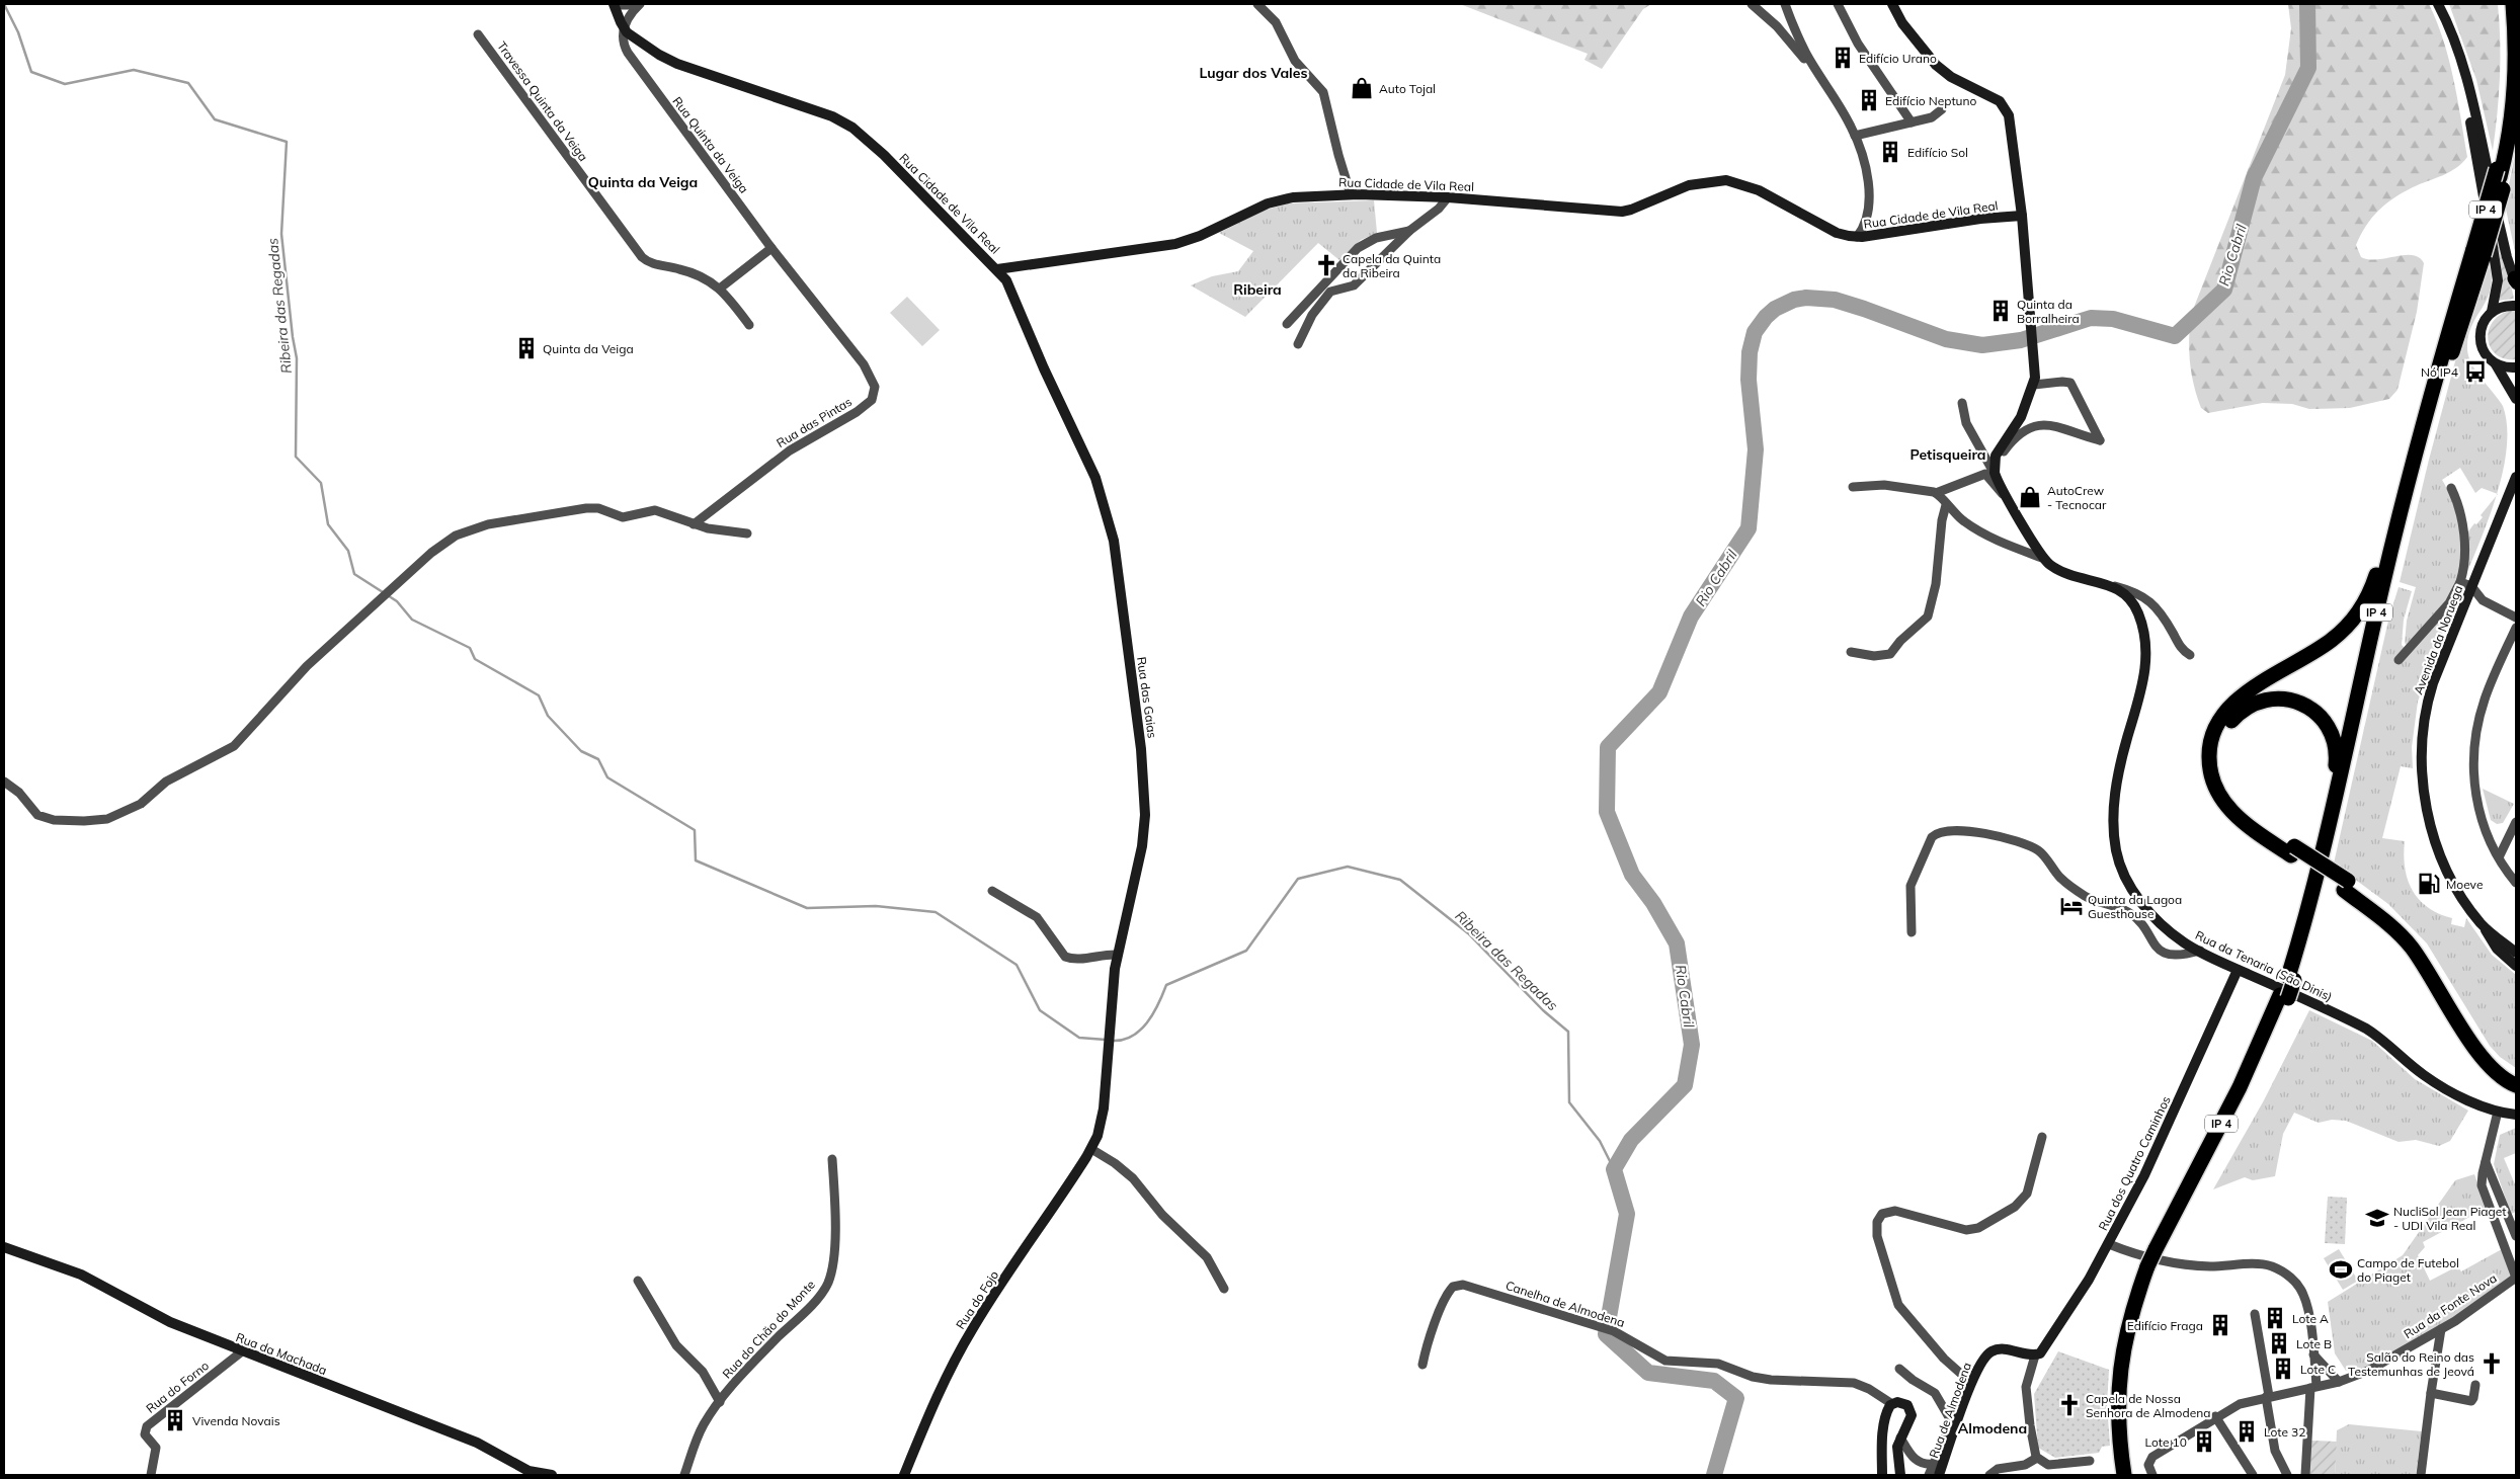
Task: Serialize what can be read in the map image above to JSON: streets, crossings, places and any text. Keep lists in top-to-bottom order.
{
  "streets": {
    "highway": ["IP 4"],
    "street": [
      "Travessa Quinta da Veiga",
      "Rua Quinta da Veiga",
      "Rua Cidade de Vila Real",
      "Rua das Pintas",
      "Avenida da Noruega",
      "Rua das Gaias",
      "Rua da Tenaria (São Dinis)",
      "Rua dos Quatro Caminhos",
      "Rua do Fojo",
      "Canelha de Almodena",
      "Rua da Fonte Nova",
      "Rua do Chão do Monte",
      "Rua da Machada",
      "Rua do Forno",
      "Rua de Almodena"
    ]
  },
  "crossings": [
    ["Rua Quinta da Veiga", "Rua das Pintas"],
    ["Rua Cidade de Vila Real", "Rua das Gaias"],
    ["Rua das Gaias", "Rua do Fojo"],
    ["Rua da Tenaria (São Dinis)", "Rua dos Quatro Caminhos"],
    ["Rua dos Quatro Caminhos", "Rua de Almodena"],
    ["Rua da Machada", "Rua do Forno"]
  ],
  "districts": [
    "Lugar dos Vales",
    "Quinta da Veiga",
    "Ribeira",
    "Petisqueira",
    "Almodena"
  ],
  "water": ["Rio Cabril", "Ribeira das Regadas"],
  "places": {
    "building": [
      "Edifício Urano",
      "Edifício Neptuno",
      "Edifício Sol",
      "Quinta da Borralheira",
      "Quinta da Veiga",
      "Lote A",
      "Edifício Fraga",
      "Lote B",
      "Lote C",
      "Vivenda Novais",
      "Lote 32",
      "Lote 10"
    ],
    "shop": ["Auto Tojal", "AutoCrew - Tecnocar"],
    "church": ["Capela da Quinta da Ribeira", "Salão do Reino das Testemunhas de Jeová", "Capela de Nossa Senhora de Almodena"],
    "bus stop": ["Nó IP4"],
    "fuel station": ["Moeve"],
    "hotel": ["Quinta da Lagoa Guesthouse"],
    "school or university": ["NucliSol Jean Piaget - UDI Vila Real"],
    "sports": ["Campo de Futebol do Piaget"]
  }
}
